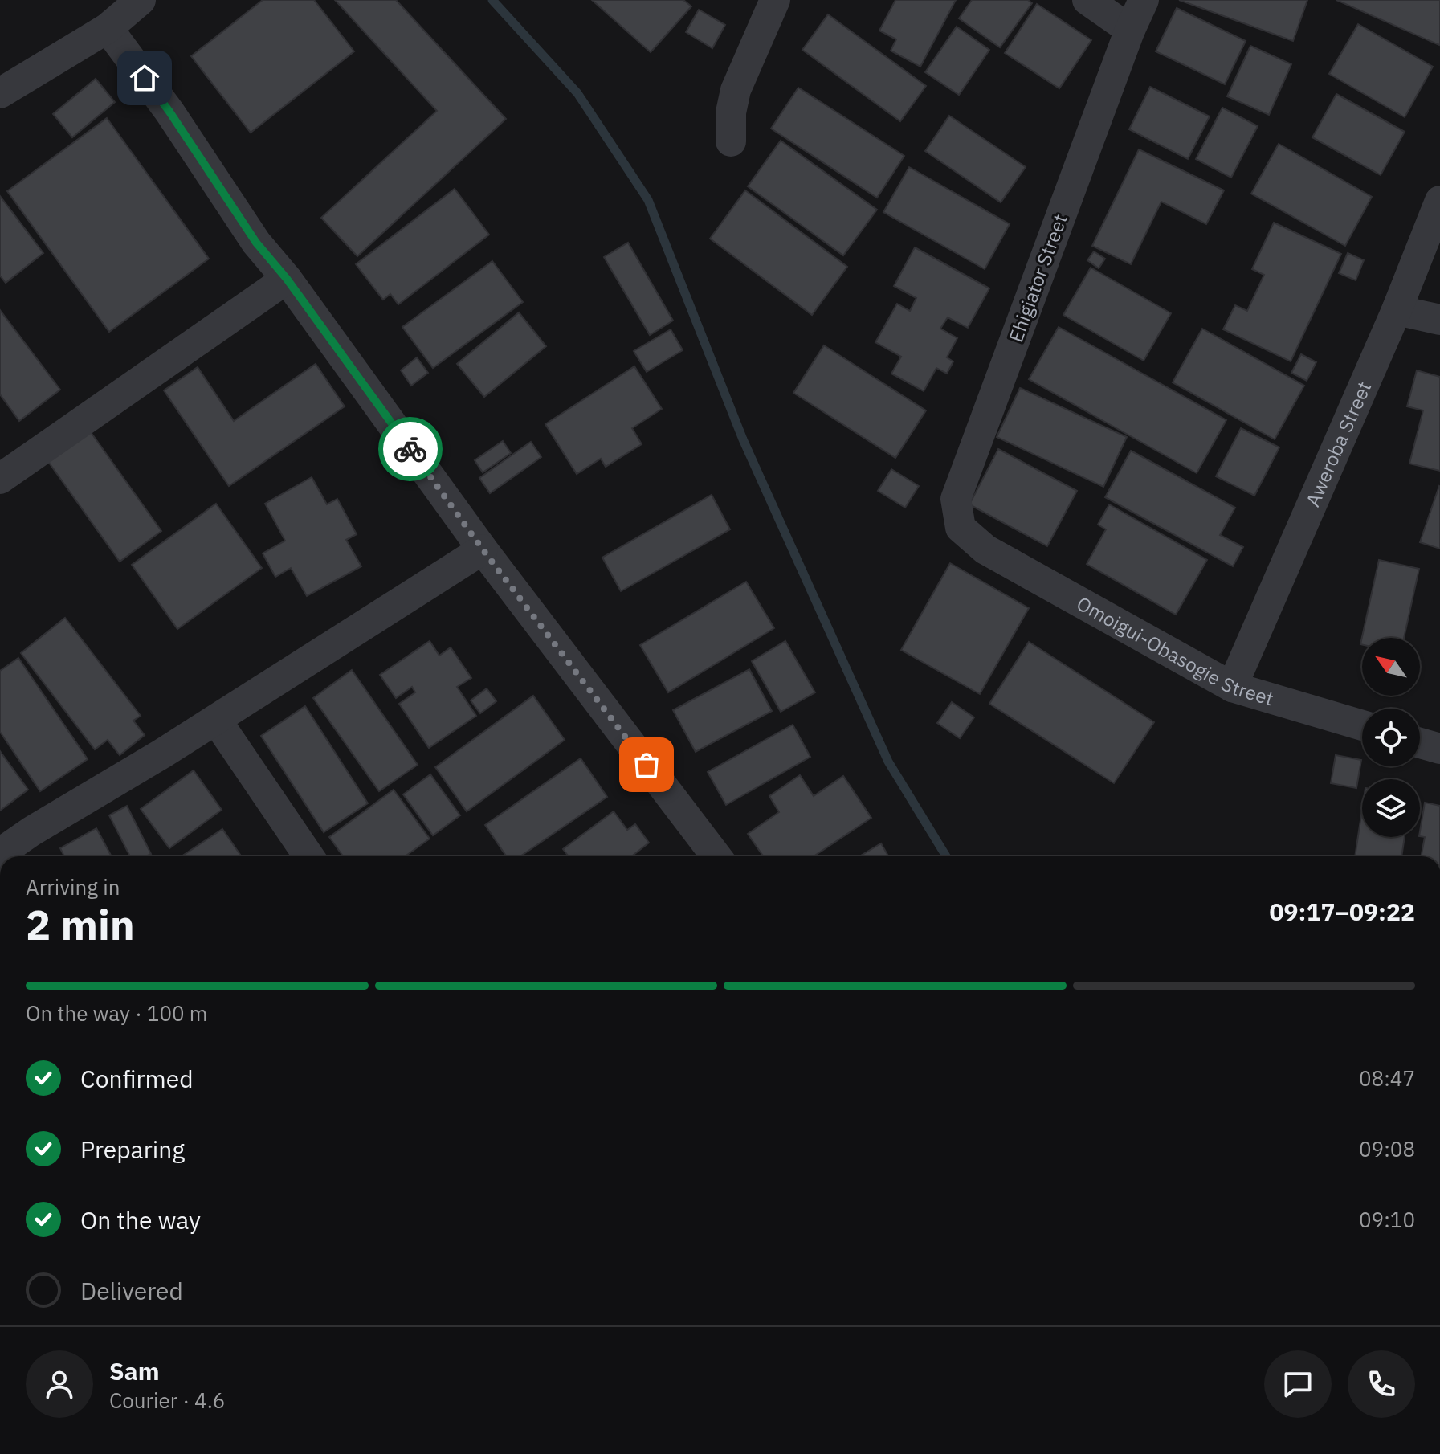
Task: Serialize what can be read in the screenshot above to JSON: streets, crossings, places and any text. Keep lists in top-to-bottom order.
{
  "streets": {
    "street": ["Ehigiator Street", "Aweroba Street", "Omoigui-Obasogie Street"]
  },
  "crossings": [
    ["Ehigiator Street", "Omoigui-Obasogie Street"],
    ["Aweroba Street", "Omoigui-Obasogie Street"]
  ],
  "north": "top left",
  "page": {
    "heading": ["2 min", "Arriving in", "09:17–09:22"],
    "panel": ["Sam", "Courier · 4.6"],
    "bar": "On the way · 100 m",
    "list": [
      ["Confirmed", "08:47"],
      ["Preparing", "09:08"],
      ["On the way", "09:10"],
      "Delivered"
    ]
  }
}
